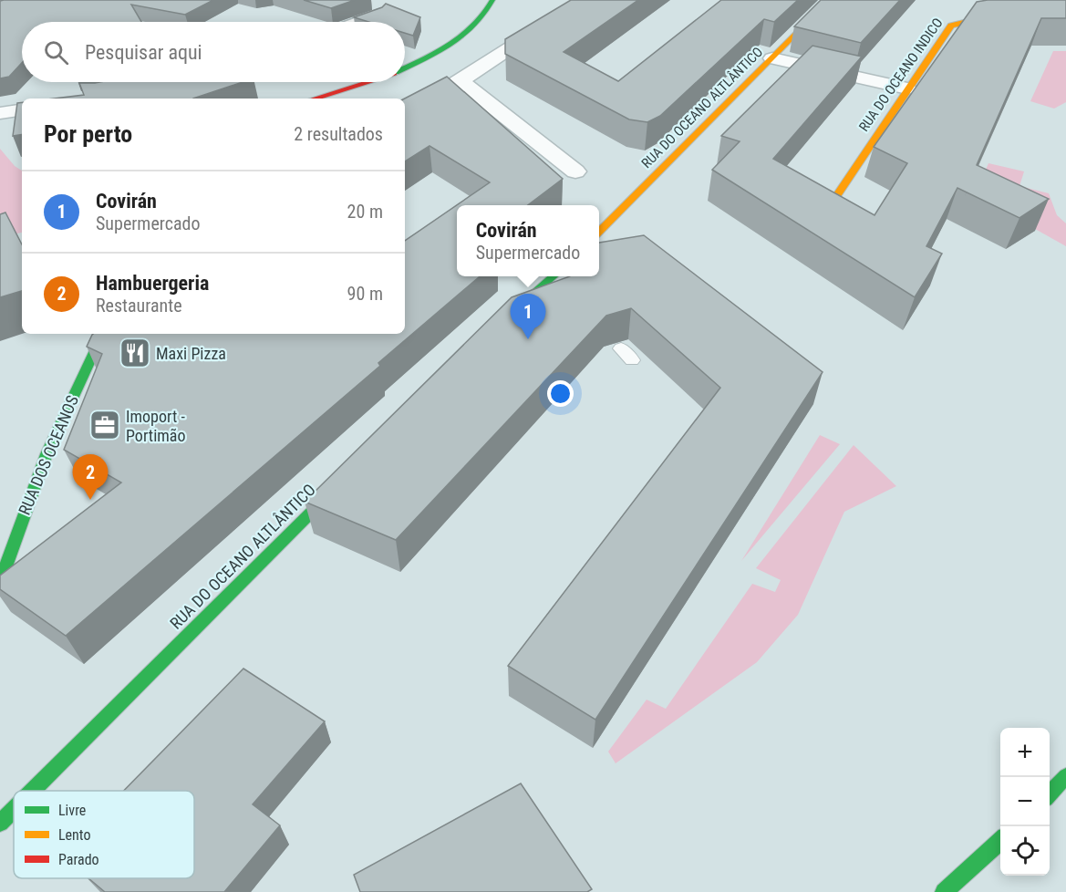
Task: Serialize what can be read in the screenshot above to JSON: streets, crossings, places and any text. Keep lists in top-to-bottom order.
{
  "streets": {
    "street": ["RUA DO OCEANO INDICO", "RUA DO OCEANO ALTLÂNTICO", "RUA DOS OCEANOS"]
  },
  "places": {
    "restaurant": ["Maxi Pizza"],
    "office": ["Imoport - Portimão"]
  },
  "legend": ["Livre", "Lento", "Parado"],
  "page": {
    "search": "Pesquisar aqui",
    "heading": ["Por perto", "2 resultados"],
    "list": [
      {
        "mark": "1",
        "name": "Covirán",
        "note": "Supermercado",
        "value": "20 m"
      },
      {
        "mark": "2",
        "name": "Hambuergeria",
        "note": "Restaurante",
        "value": "90 m"
      }
    ],
    "popup": ["Covirán", "Supermercado"],
    "pins": ["1", "2"],
    "map_buttons": ["+", "−"]
  }
}
